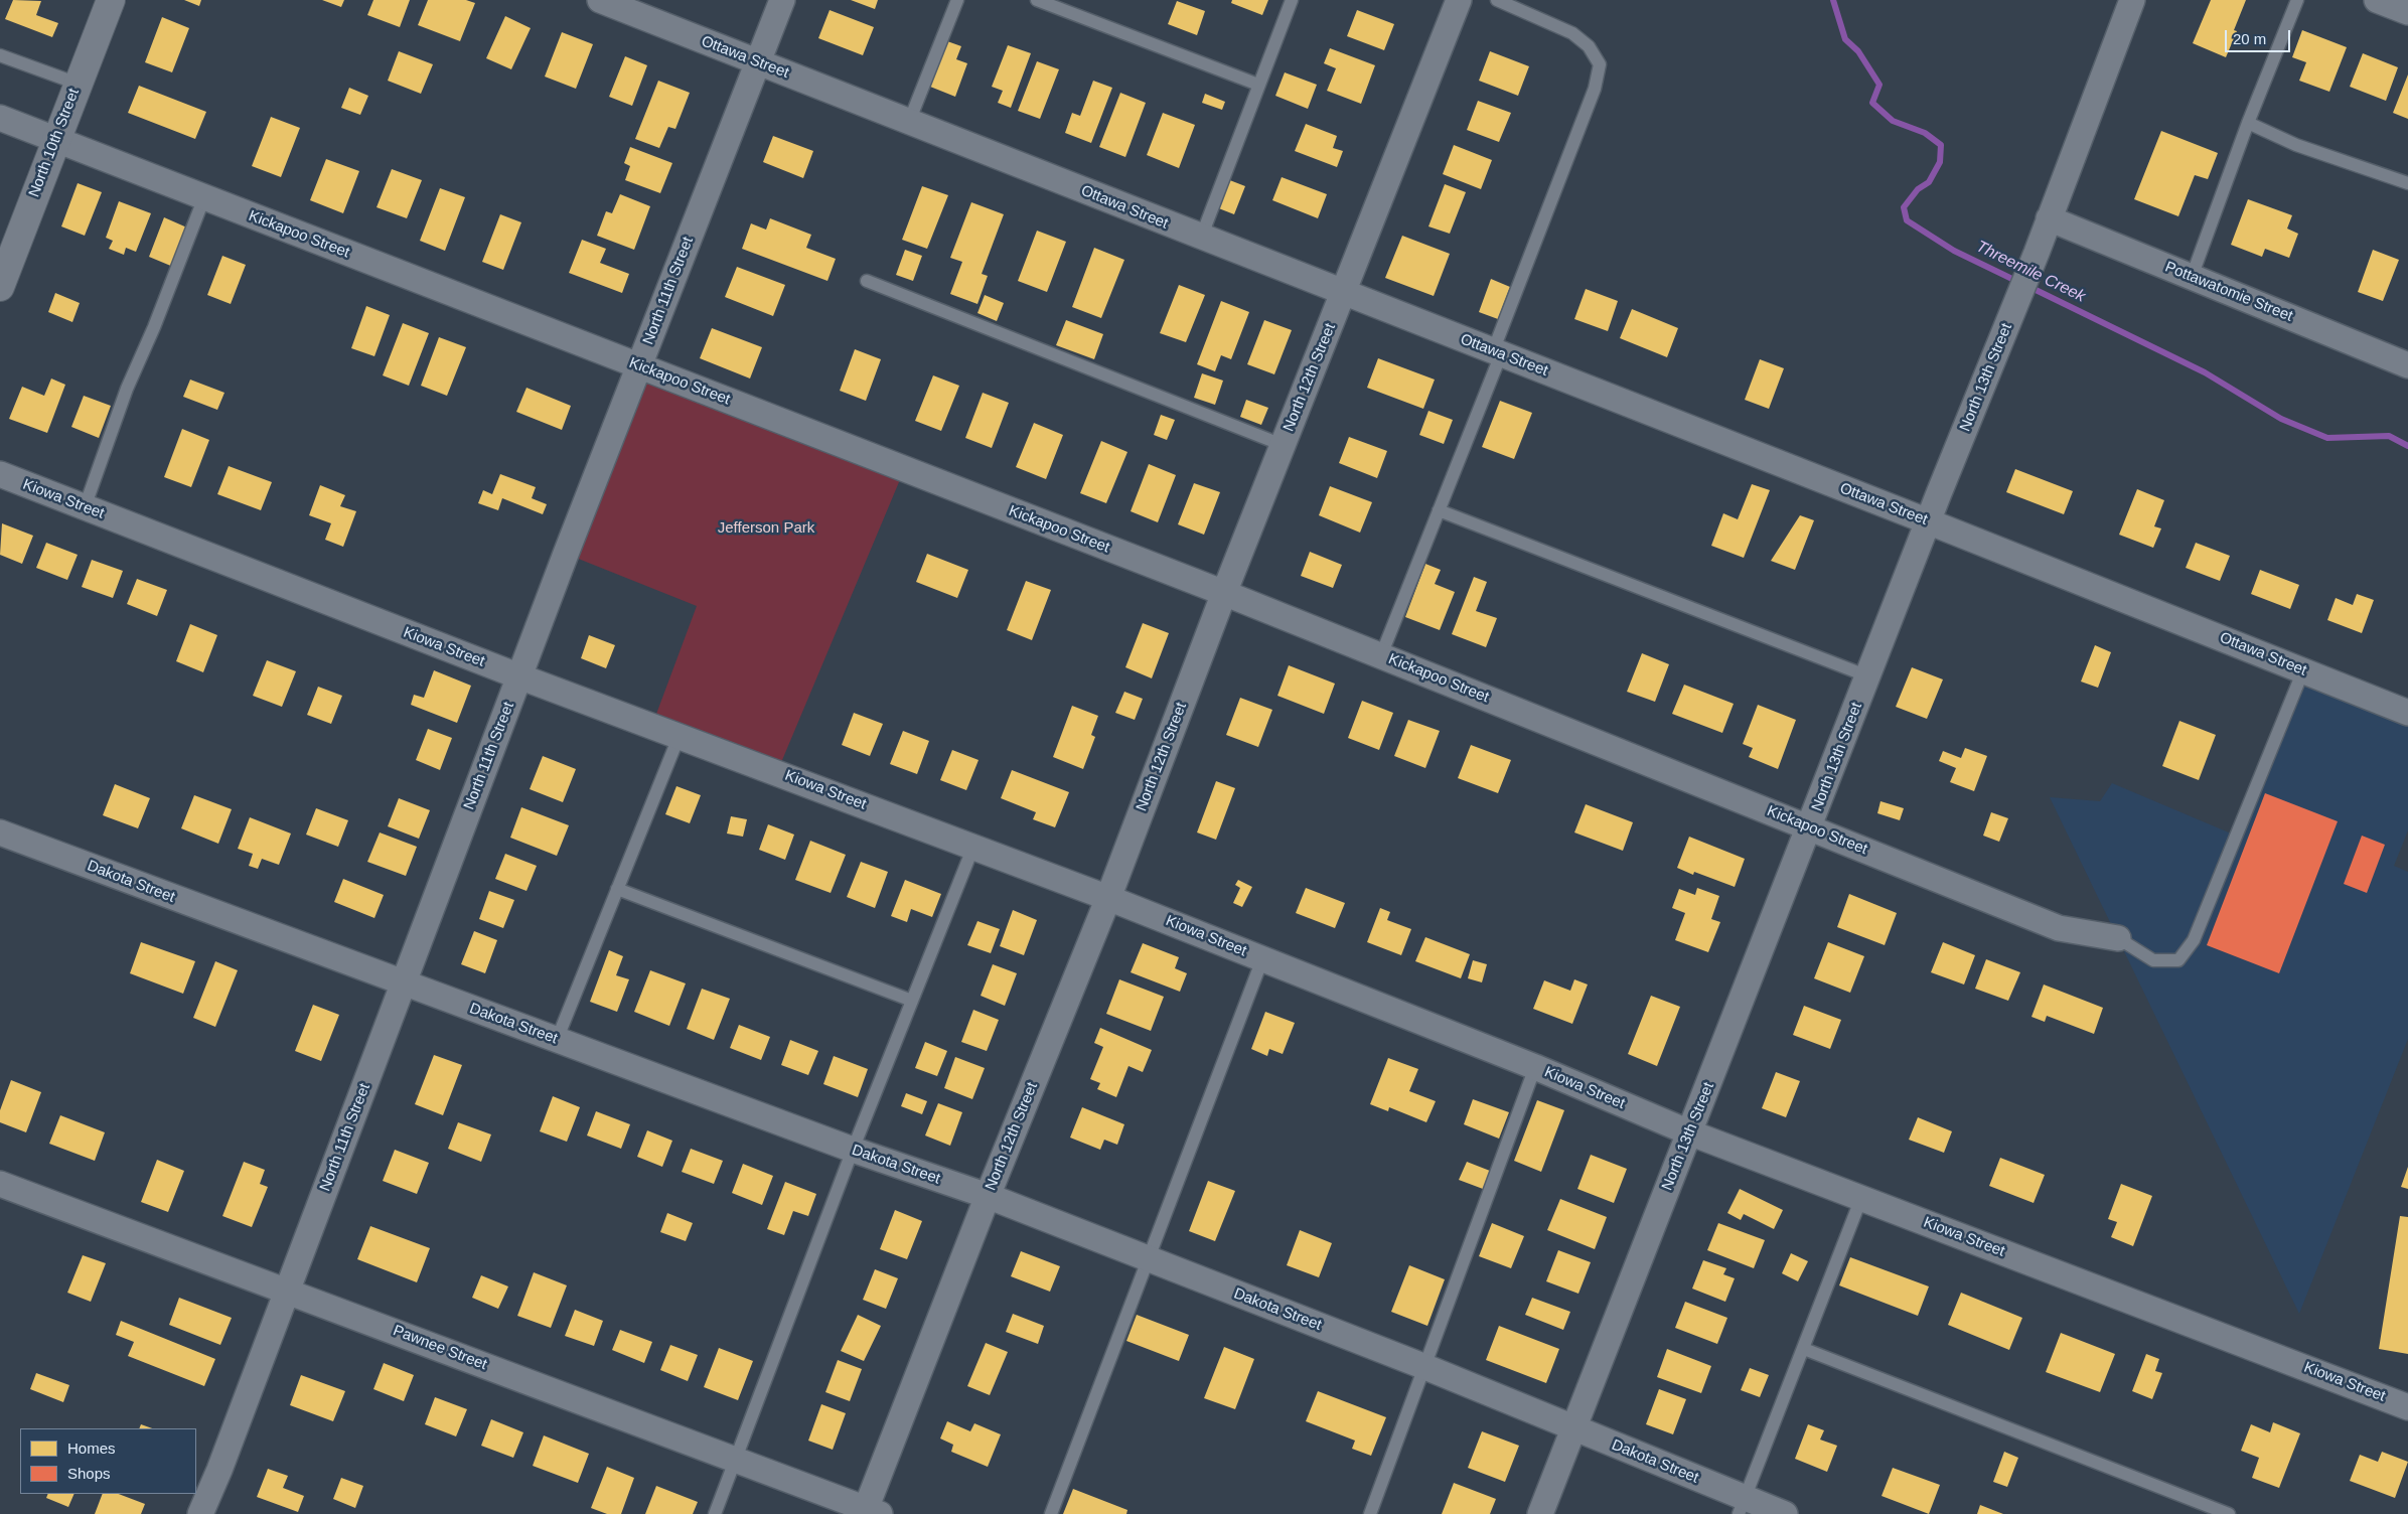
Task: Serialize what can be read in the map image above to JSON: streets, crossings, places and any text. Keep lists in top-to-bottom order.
{
  "streets": {
    "street": [
      "Ottawa Street",
      "North 10th Street",
      "Kickapoo Street",
      "North 11th Street",
      "Pottawatomie Street",
      "North 12th Street",
      "North 13th Street",
      "Kiowa Street",
      "Dakota Street",
      "Pawnee Street"
    ]
  },
  "crossings": [
    ["Ottawa Street", "North 11th Street"],
    ["Ottawa Street", "North 12th Street"],
    ["Ottawa Street", "North 13th Street"],
    ["North 10th Street", "Kickapoo Street"],
    ["Kickapoo Street", "North 11th Street"],
    ["Kickapoo Street", "North 12th Street"],
    ["Kickapoo Street", "North 13th Street"],
    ["North 11th Street", "Kiowa Street"],
    ["North 11th Street", "Dakota Street"],
    ["North 11th Street", "Pawnee Street"],
    ["Pottawatomie Street", "North 13th Street"],
    ["North 12th Street", "Kiowa Street"],
    ["North 12th Street", "Dakota Street"],
    ["North 12th Street", "Pawnee Street"],
    ["North 13th Street", "Kiowa Street"],
    ["North 13th Street", "Dakota Street"]
  ],
  "water": ["Threemile Creek"],
  "parks": ["Jefferson Park"],
  "legend": ["Homes", "Shops"],
  "scale_bar": "20 m"
}
